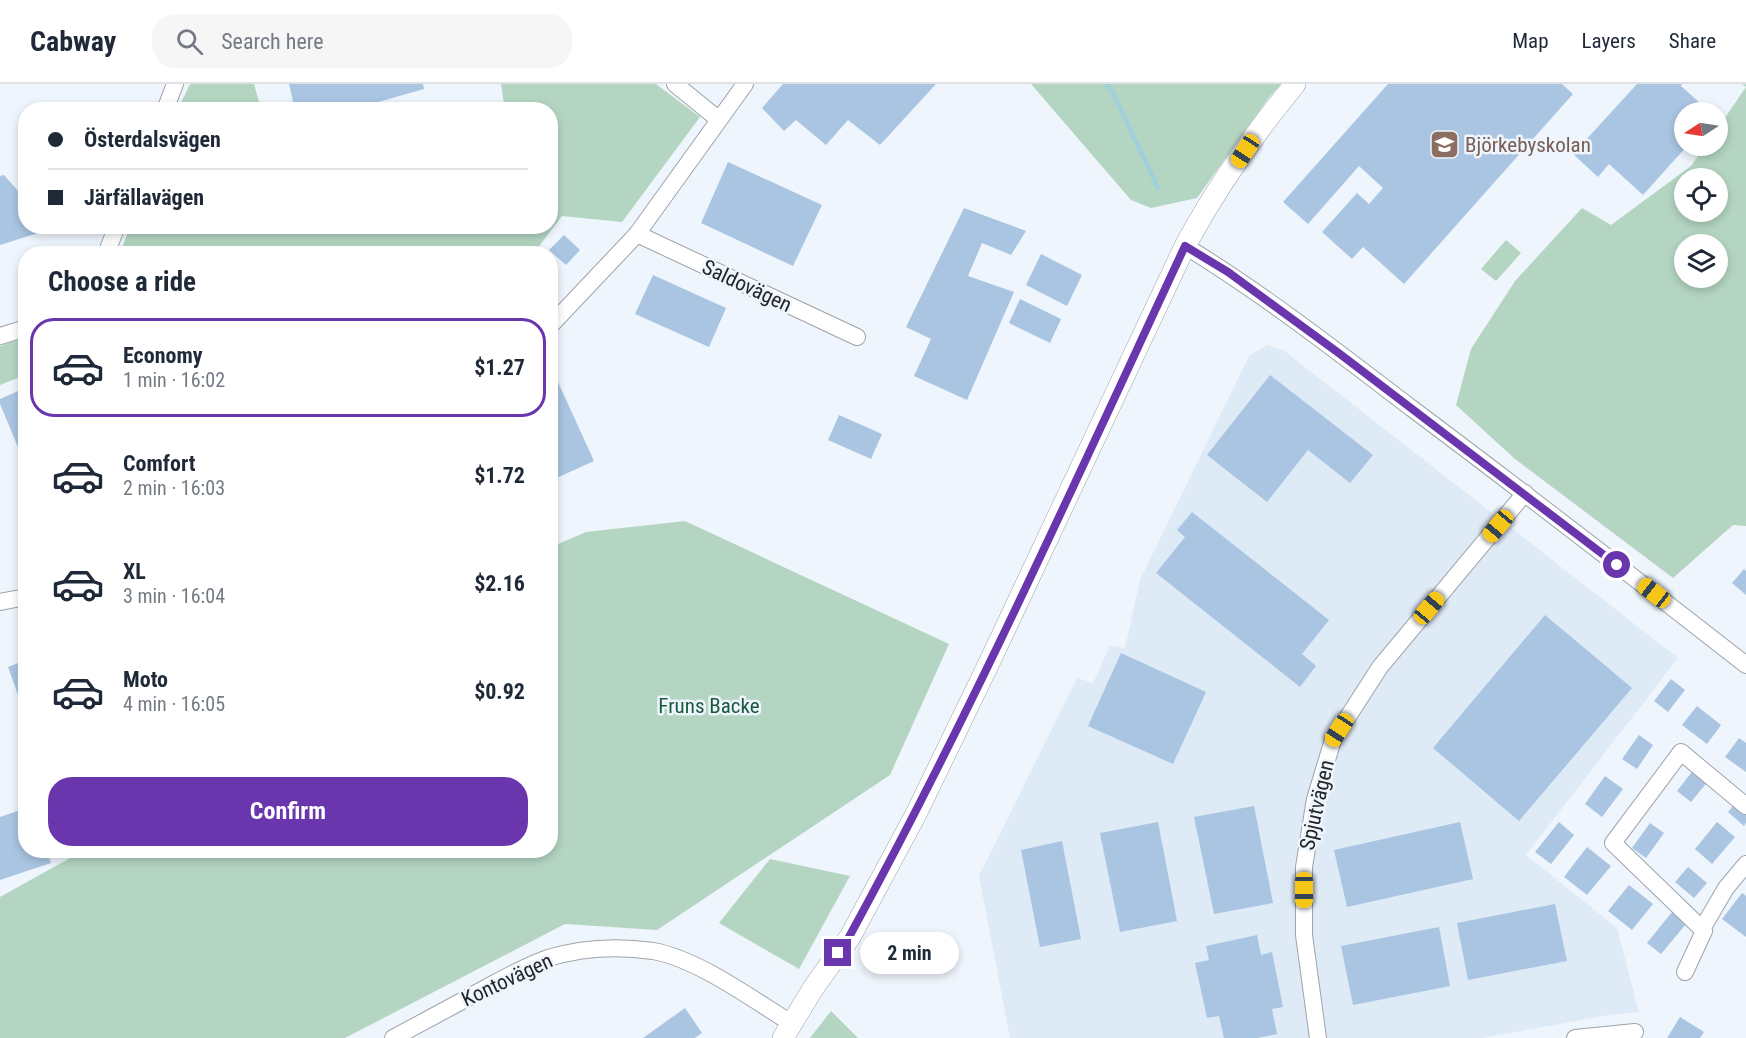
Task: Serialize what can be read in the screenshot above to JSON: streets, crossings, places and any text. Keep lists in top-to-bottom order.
{
  "streets": {
    "street": ["Saldovägen", "Spjutvägen", "Kontovägen"]
  },
  "parks": ["Fruns Backe"],
  "places": {
    "school or university": ["Björkebyskolan"]
  },
  "north": "left",
  "page": {
    "header": "Cabway",
    "search": "Search here",
    "nav": ["Map", "Layers", "Share"],
    "banner": ["Österdalsvägen", "Järfällavägen"],
    "heading": "Choose a ride",
    "list": [
      {
        "name": "Economy",
        "note": "1 min · 16:02",
        "value": "$1.27"
      },
      {
        "name": "Comfort",
        "note": "2 min · 16:03",
        "value": "$1.72"
      },
      {
        "name": "XL",
        "note": "3 min · 16:04",
        "value": "$2.16"
      },
      {
        "name": "Moto",
        "note": "4 min · 16:05",
        "value": "$0.92"
      }
    ],
    "buttons": "Confirm",
    "bubble": "2 min"
  }
}
